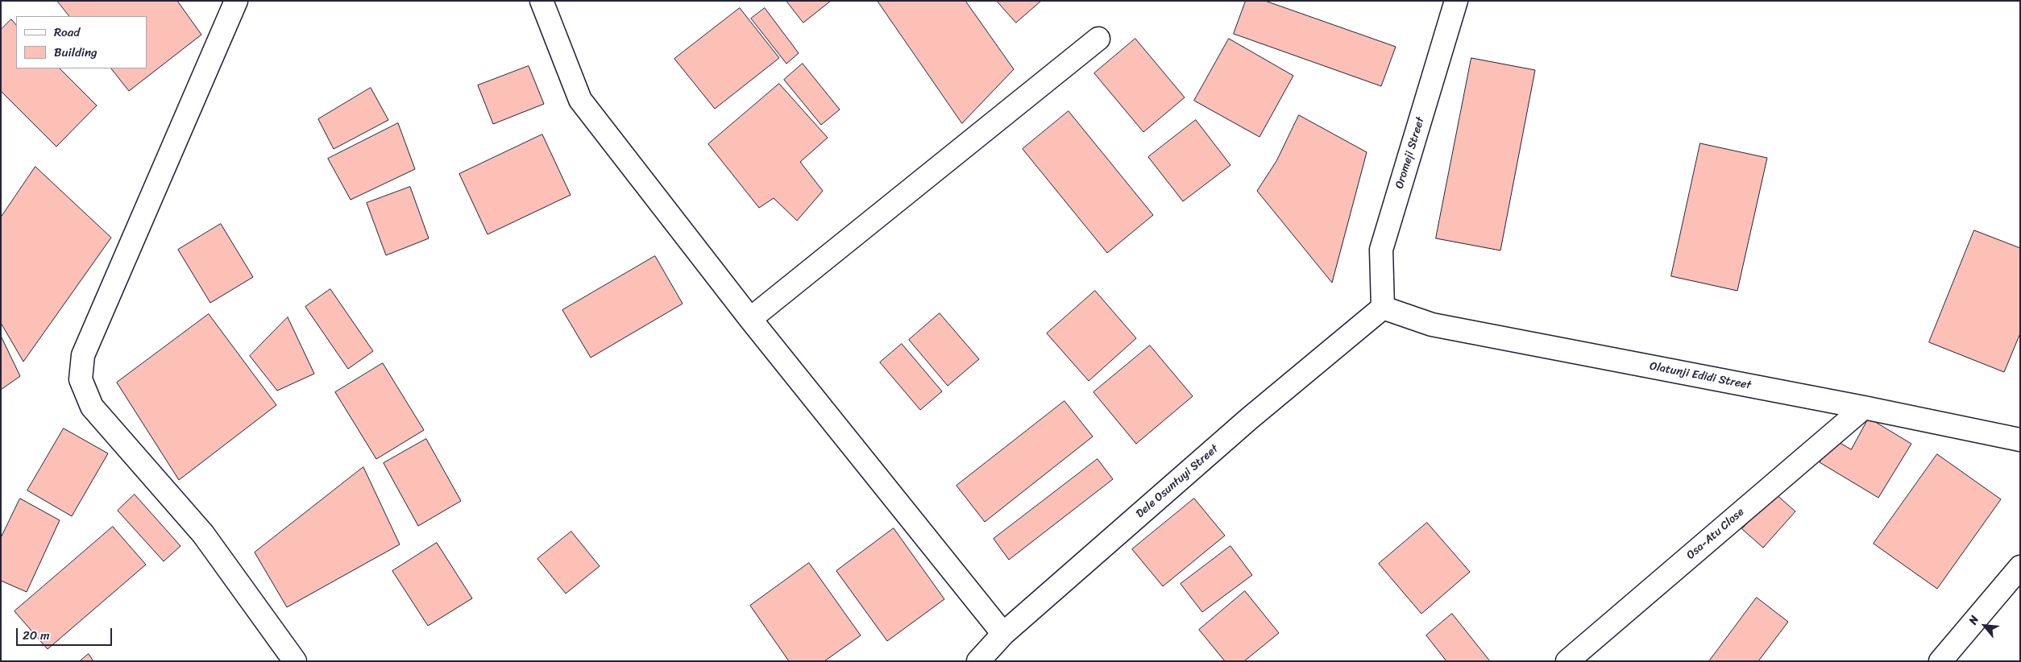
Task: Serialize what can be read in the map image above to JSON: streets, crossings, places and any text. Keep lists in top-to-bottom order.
{
  "streets": {
    "street": [
      "Oromeji Street",
      "Olatunji Edidi Street",
      "Dele Osuntuyi Street",
      "Osa-Atu Close"
    ]
  },
  "crossings": [
    ["Oromeji Street", "Olatunji Edidi Street"],
    ["Oromeji Street", "Dele Osuntuyi Street"],
    ["Olatunji Edidi Street", "Dele Osuntuyi Street"],
    ["Olatunji Edidi Street", "Osa-Atu Close"]
  ],
  "legend": ["Road", "Building"],
  "scale_bar": "20 m",
  "north": "top left"
}
